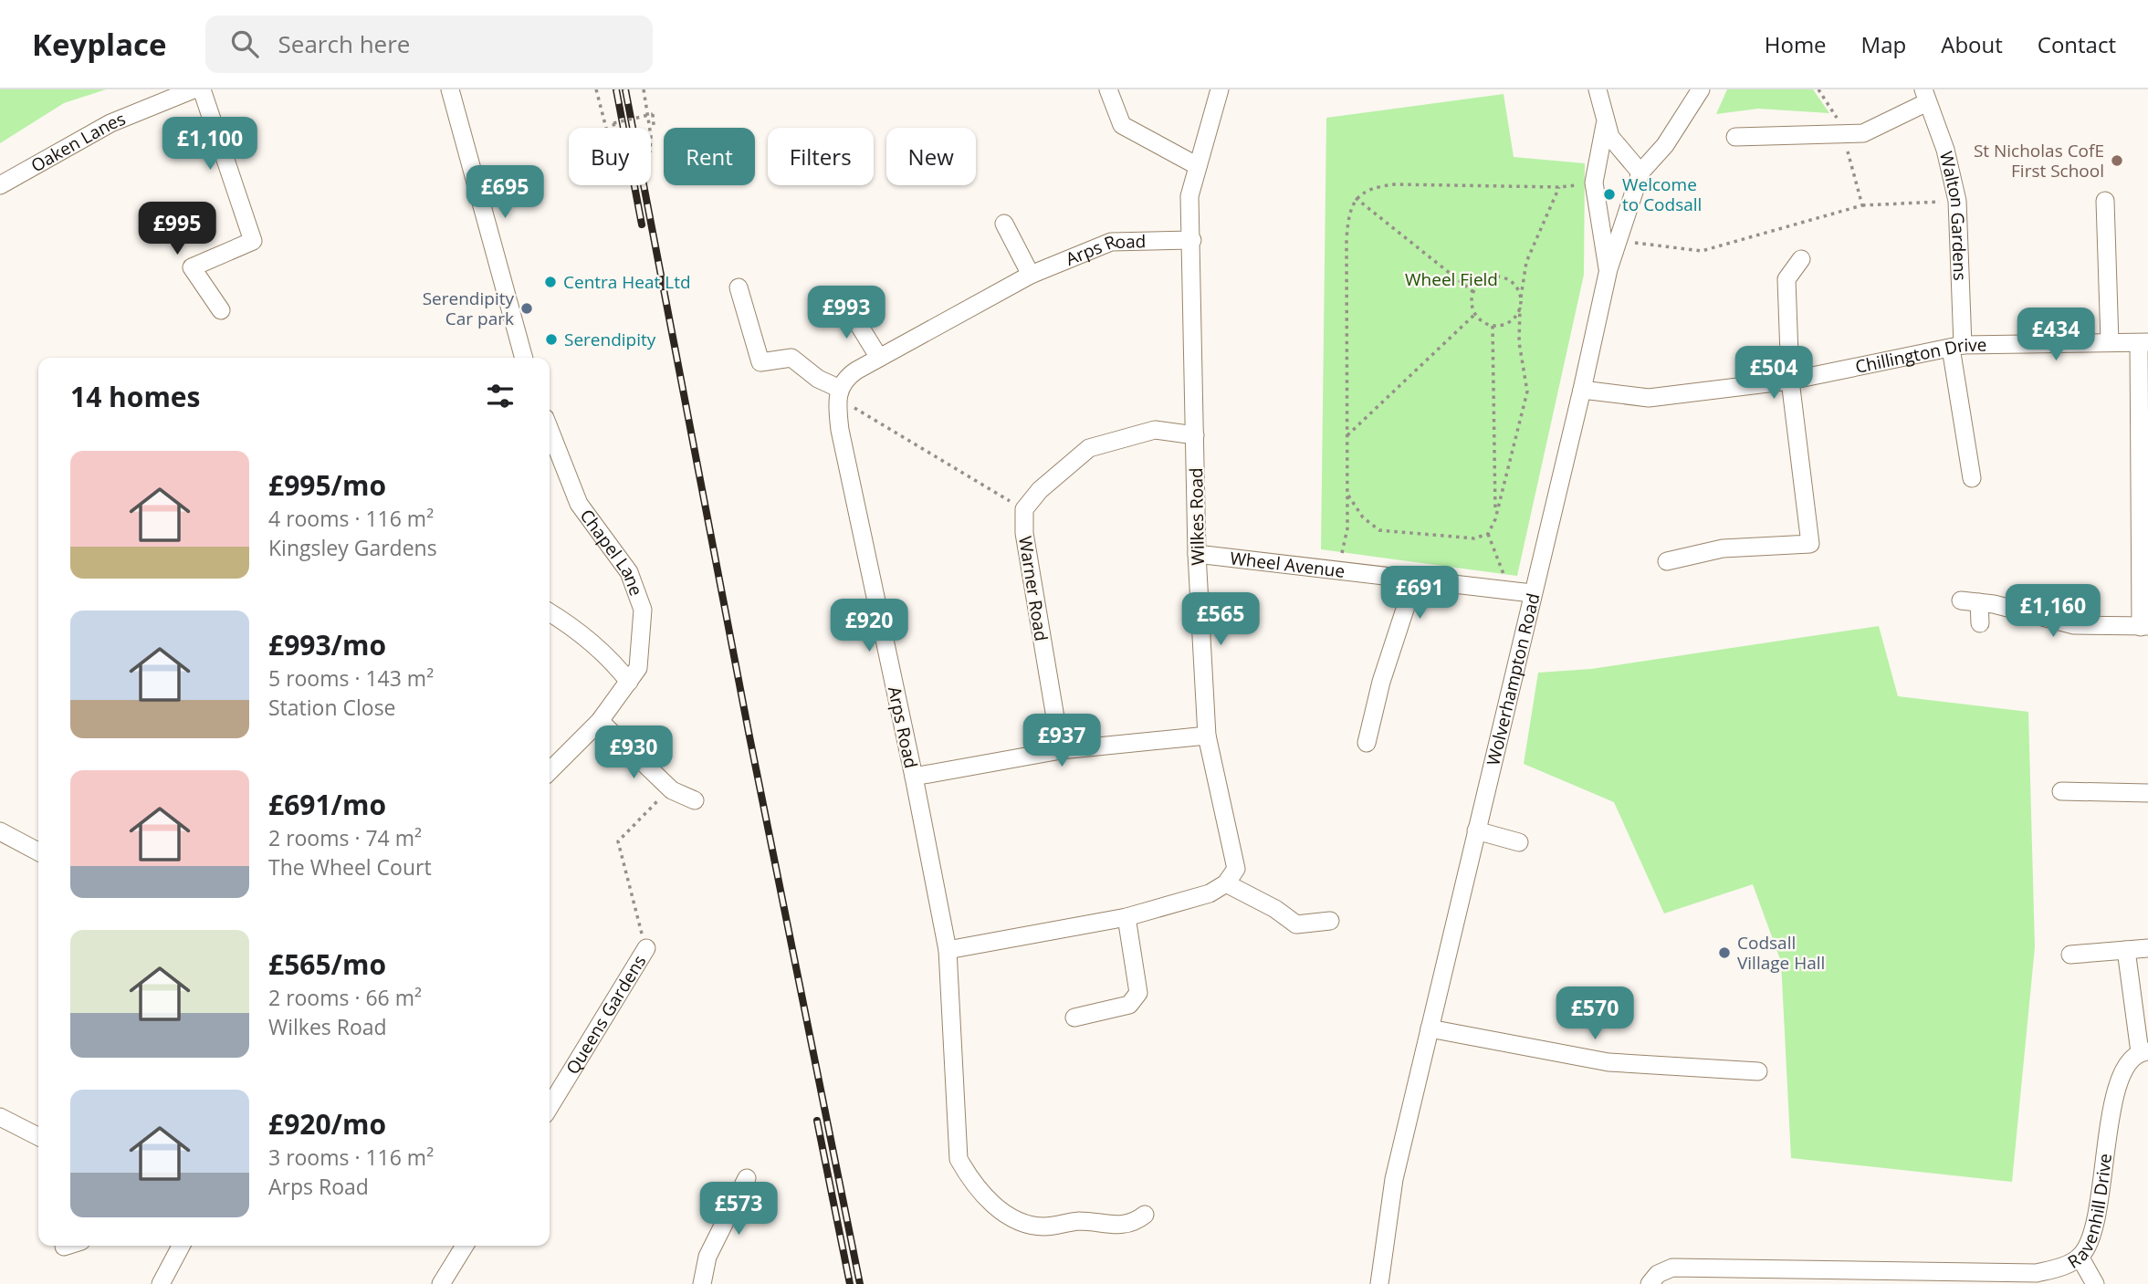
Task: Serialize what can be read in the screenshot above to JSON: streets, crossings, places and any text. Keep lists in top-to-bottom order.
{
  "streets": {
    "street": [
      "Oaken Lanes",
      "Walton Gardens",
      "Arps Road",
      "Chillington Drive",
      "Wilkes Road",
      "Chapel Lane",
      "Wheel Avenue",
      "Warner Road",
      "Wolverhampton Road",
      "Queens Gardens",
      "Ravenhill Drive"
    ]
  },
  "crossings": [
    ["Walton Gardens", "Chillington Drive"],
    ["Arps Road", "Wilkes Road"],
    ["Chillington Drive", "Wolverhampton Road"],
    ["Wilkes Road", "Wheel Avenue"],
    ["Wheel Avenue", "Wolverhampton Road"]
  ],
  "parks": ["Wheel Field"],
  "places": [
    "St Nicholas CofE First School",
    "Welcome to Codsall",
    "Centra Heat Ltd",
    "Serendipity Car park",
    "Serendipity",
    "Codsall Village Hall"
  ],
  "page": {
    "header": "Keyplace",
    "search": "Search here",
    "nav": [
      "Home",
      "Map",
      "About",
      "Contact"
    ],
    "price": [
      "£1,100",
      "£695",
      "£995",
      "£993",
      "£434",
      "£504",
      "£691",
      "£1,160",
      "£565",
      "£920",
      "£937",
      "£930",
      "£570",
      "£573"
    ],
    "chip": [
      "Buy",
      "Rent",
      "Filters",
      "New"
    ],
    "heading": "14 homes",
    "list": [
      {
        "name": "£995/mo",
        "note": "4 rooms · 116 m² · Kingsley Gardens"
      },
      {
        "name": "£993/mo",
        "note": "5 rooms · 143 m² · Station Close"
      },
      {
        "name": "£691/mo",
        "note": "2 rooms · 74 m² · The Wheel Court"
      },
      {
        "name": "£565/mo",
        "note": "2 rooms · 66 m² · Wilkes Road"
      },
      {
        "name": "£920/mo",
        "note": "3 rooms · 116 m² · Arps Road"
      }
    ]
  }
}
